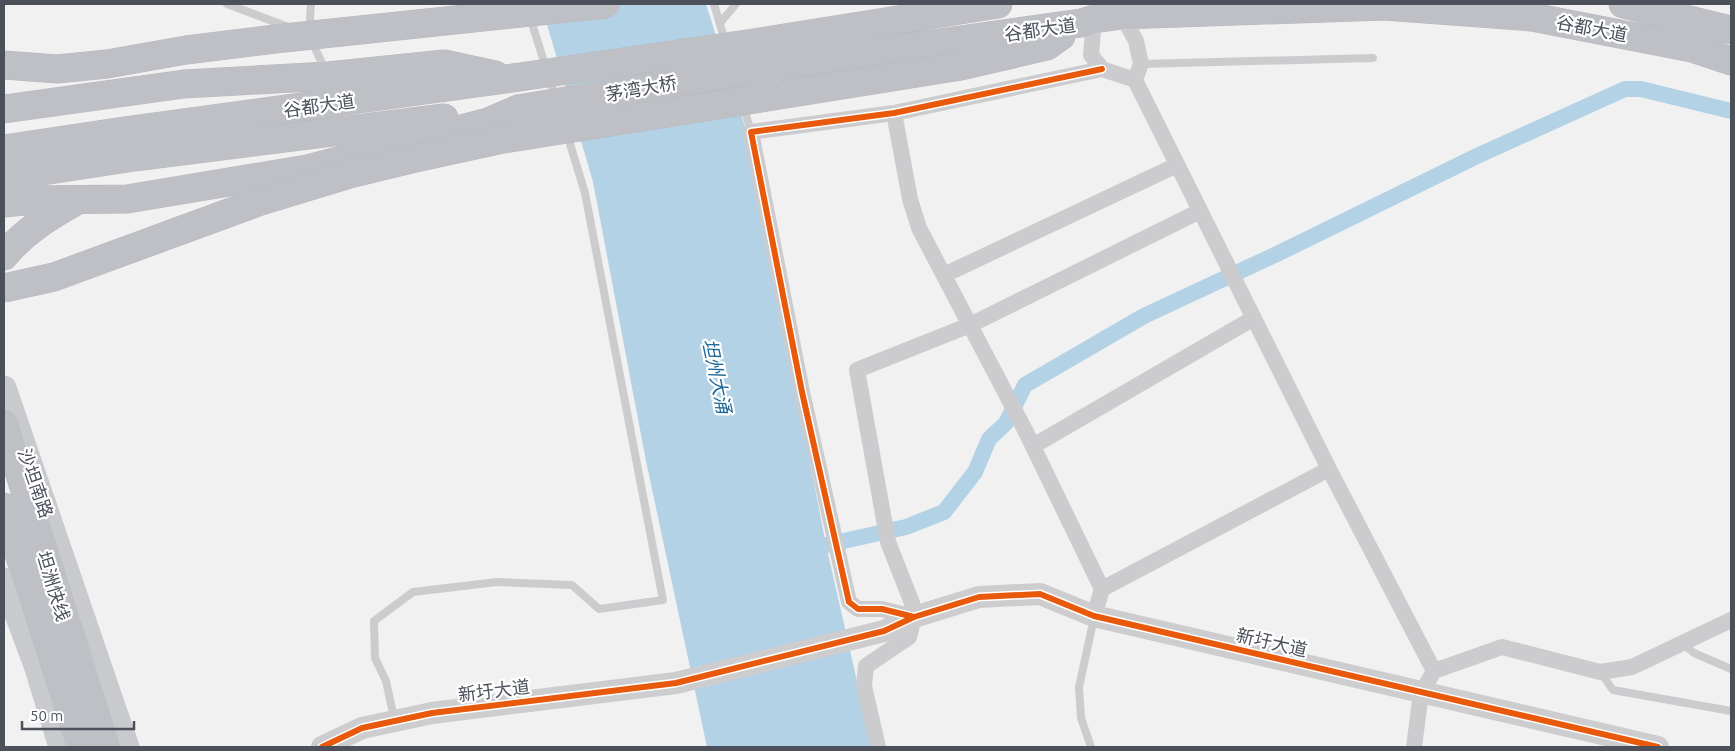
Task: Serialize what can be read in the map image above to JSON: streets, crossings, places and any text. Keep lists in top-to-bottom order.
{
  "streets": {
    "highway": ["谷都大道", "茅湾大桥", "坦洲快线"],
    "main road": ["沙坦南路"],
    "street": ["新圩大道"]
  },
  "crossings": [
    ["谷都大道", "茅湾大桥"]
  ],
  "water": ["坦州大涌"],
  "scale_bar": "50 m"
}
